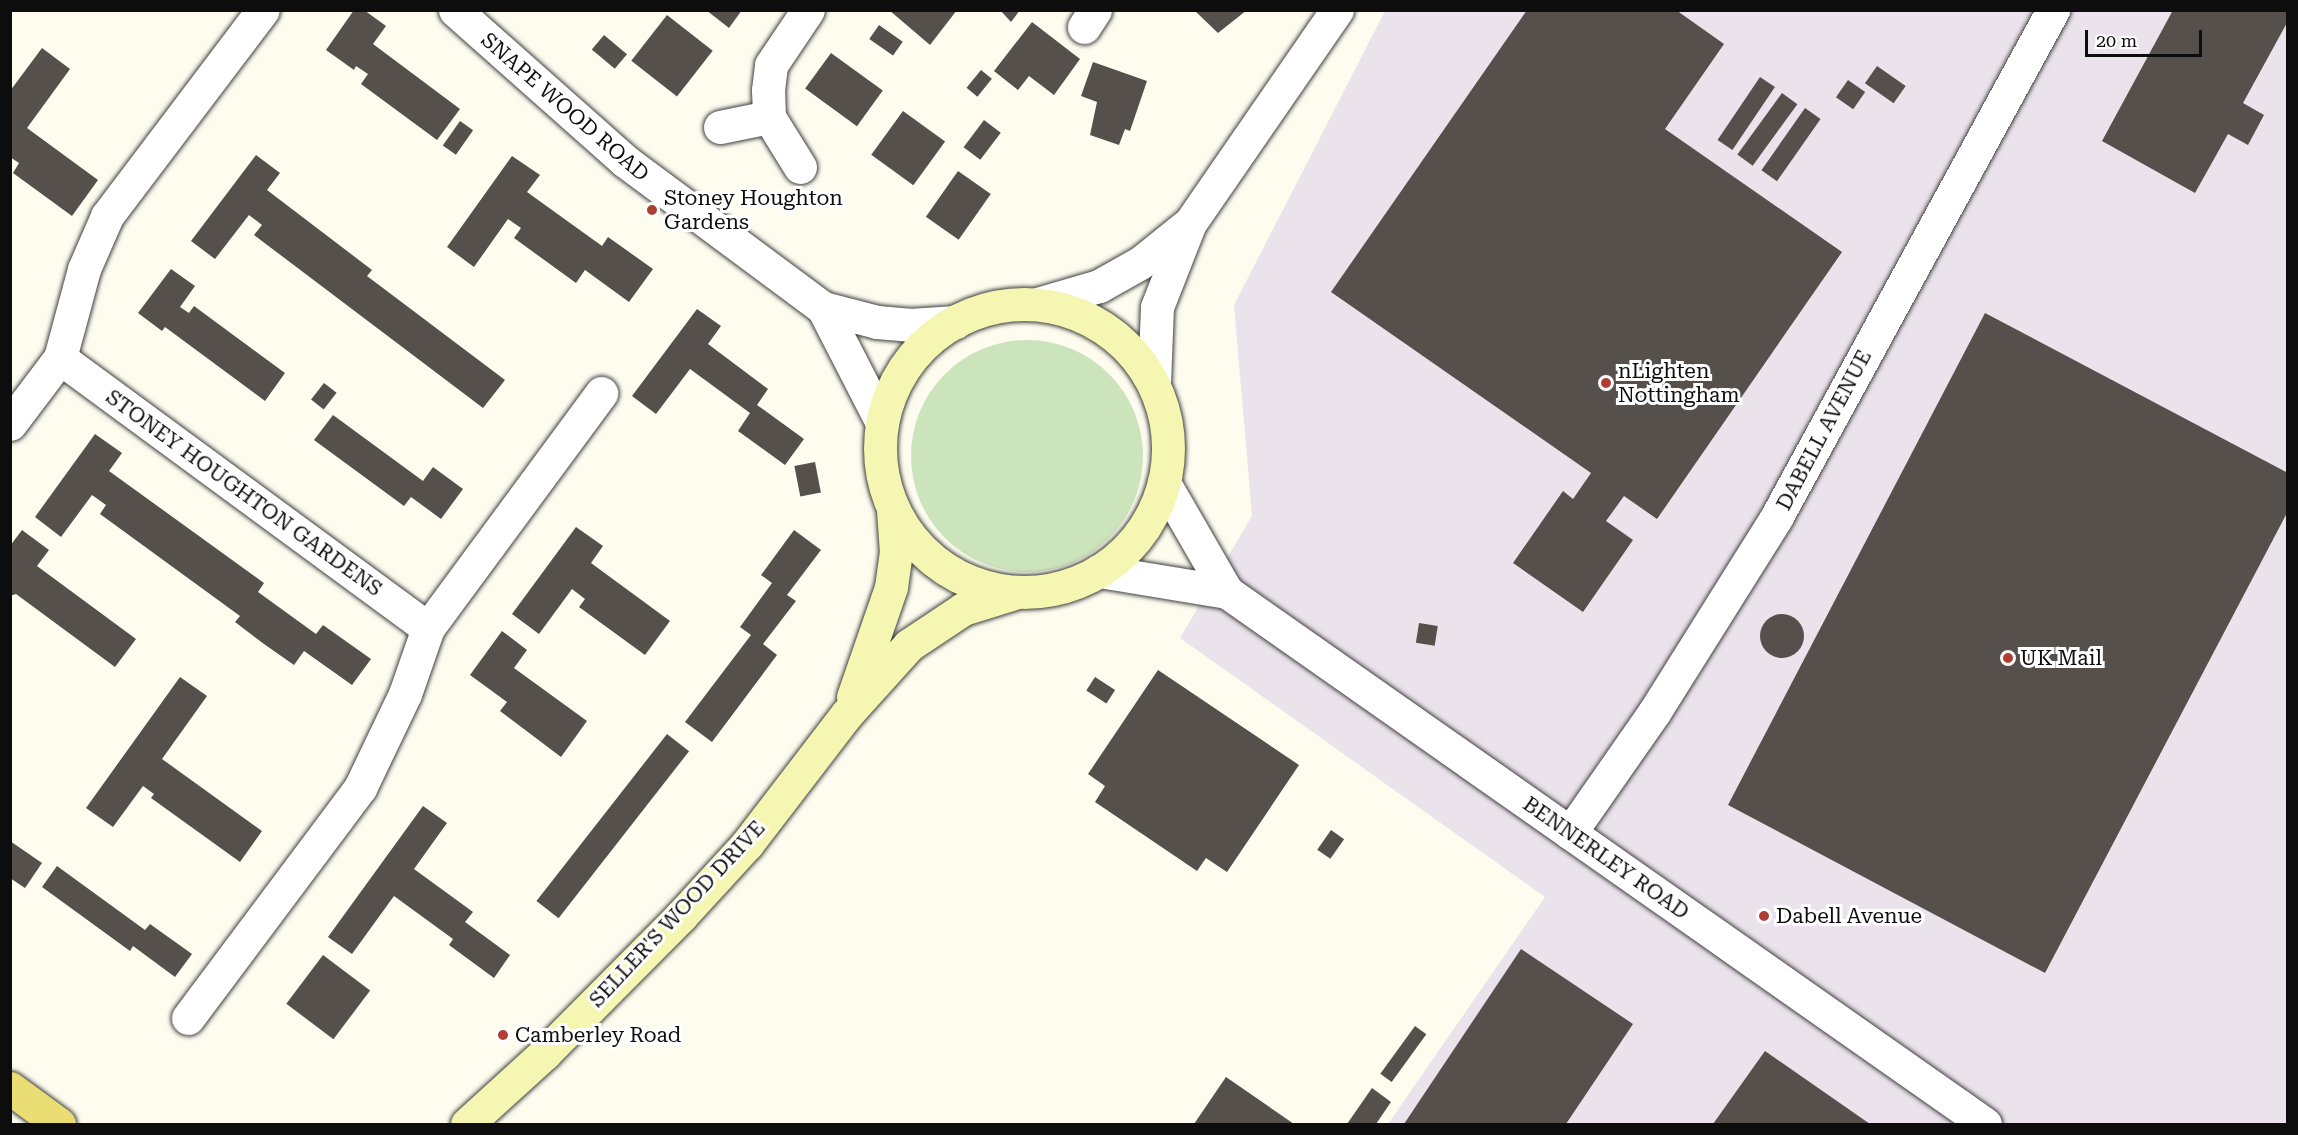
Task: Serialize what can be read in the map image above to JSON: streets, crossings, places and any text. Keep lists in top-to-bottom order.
{
  "streets": {
    "street": [
      "SNAPE WOOD ROAD",
      "DABELL AVENUE",
      "STONEY HOUGHTON GARDENS",
      "BENNERLEY ROAD",
      "SELLER'S WOOD DRIVE"
    ]
  },
  "crossings": [
    ["DABELL AVENUE", "BENNERLEY ROAD"]
  ],
  "places": [
    "Stoney Houghton Gardens",
    "nLighten Nottingham",
    "UK Mail",
    "Dabell Avenue",
    "Camberley Road"
  ],
  "scale_bar": "20 m"
}
